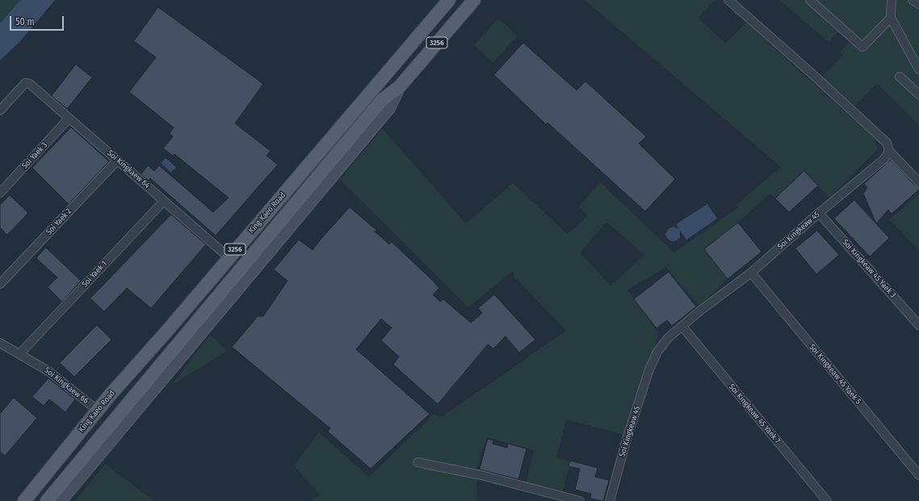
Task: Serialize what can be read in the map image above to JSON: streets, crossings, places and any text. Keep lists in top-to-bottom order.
{
  "streets": {
    "main road": ["3256", "King Kaeo Road"],
    "street": [
      "Soi Yaek 3",
      "Soi Kingkaew 64",
      "Soi Yaek 2",
      "Soi Kingkeaw 45",
      "Soi Kingkeaw 45 Yaek 3",
      "Soi Kingkeaw 45 Yaek 5",
      "Soi Kingkaew 66",
      "Soi Kingkeaw 45 Yaek 7"
    ]
  },
  "crossings": [
    ["Soi Yaek 3", "Soi Kingkaew 64"],
    ["Soi Kingkaew 64", "King Kaeo Road"],
    ["Soi Kingkaew 64", "Soi Yaek 2"],
    ["King Kaeo Road", "Soi Kingkaew 66"],
    ["Soi Kingkeaw 45", "Soi Kingkeaw 45 Yaek 3"],
    ["Soi Kingkeaw 45", "Soi Kingkeaw 45 Yaek 5"],
    ["Soi Kingkeaw 45", "Soi Kingkeaw 45 Yaek 7"]
  ],
  "scale_bar": "50 m"
}
